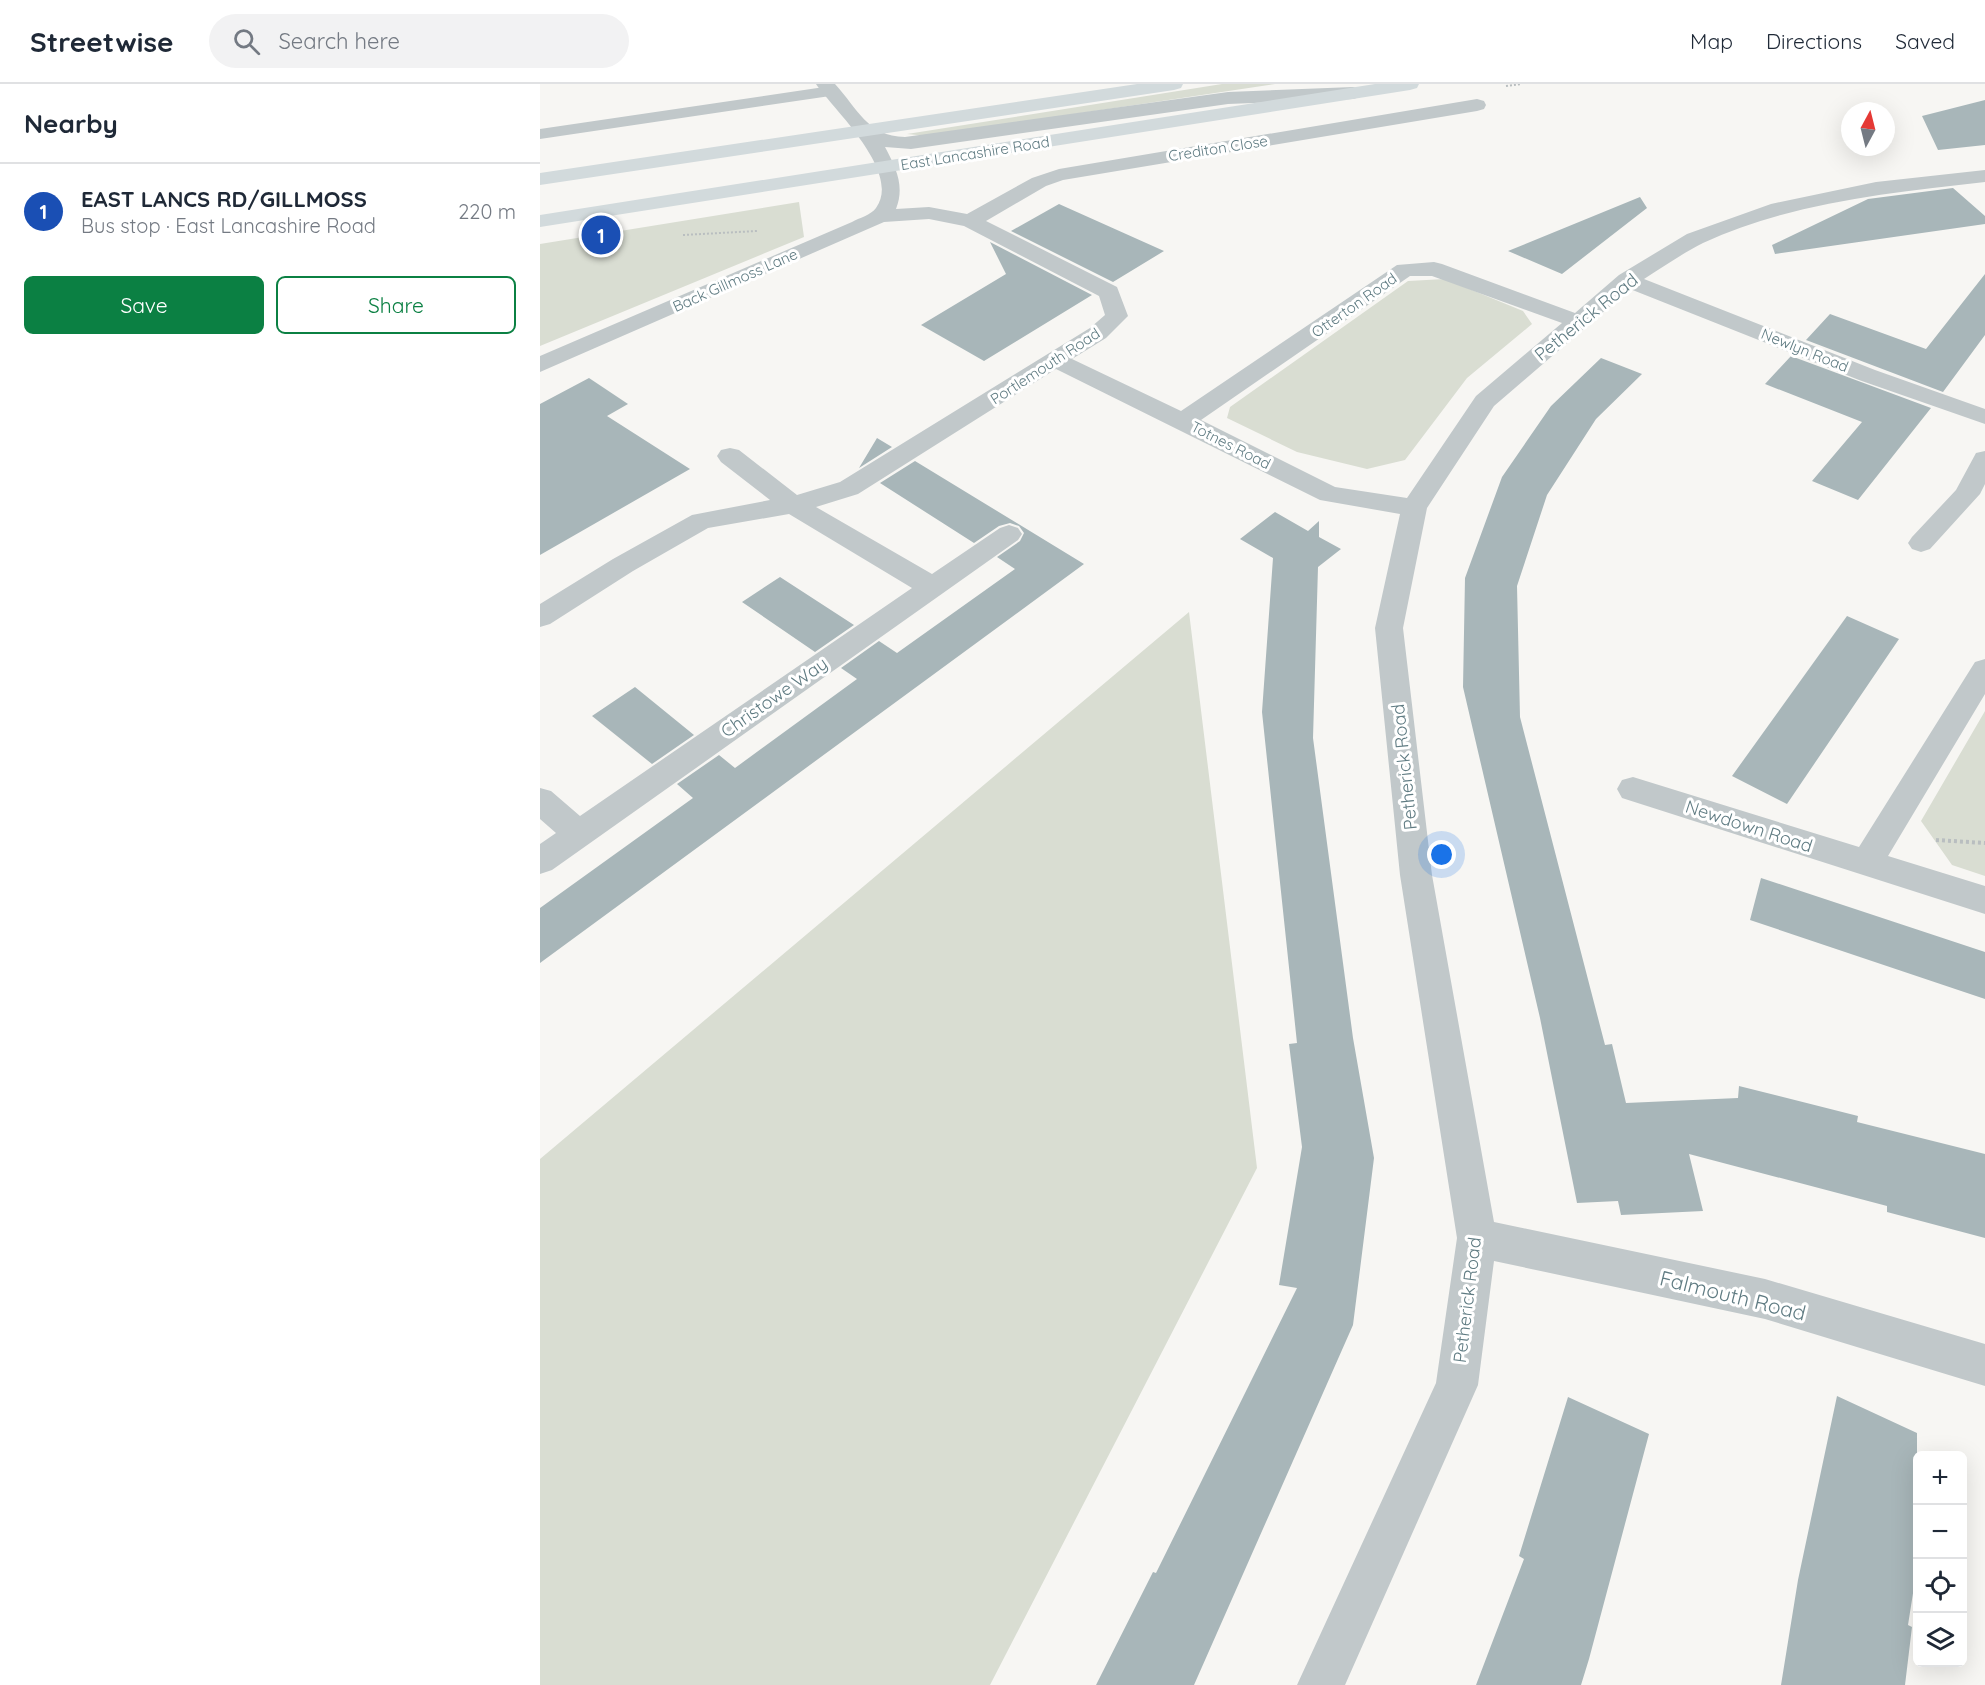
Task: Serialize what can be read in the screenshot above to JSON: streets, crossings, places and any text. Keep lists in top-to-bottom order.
{
  "streets": {
    "highway": ["East Lancashire Road"],
    "street": [
      "Crediton Close",
      "Back Gillmoss Lane",
      "Otterton Road",
      "Petherick Road",
      "Newlyn Road",
      "Portlemouth Road",
      "Totnes Road",
      "Christowe Way",
      "Newdown Road",
      "Falmouth Road"
    ]
  },
  "crossings": [
    ["Crediton Close", "Portlemouth Road"],
    ["Back Gillmoss Lane", "Portlemouth Road"],
    ["Otterton Road", "Petherick Road"],
    ["Otterton Road", "Totnes Road"],
    ["Petherick Road", "Newlyn Road"],
    ["Petherick Road", "Totnes Road"],
    ["Petherick Road", "Falmouth Road"],
    ["Portlemouth Road", "Totnes Road"]
  ],
  "north": "top",
  "page": {
    "header": "Streetwise",
    "search": "Search here",
    "nav": ["Map", "Directions", "Saved"],
    "heading": "Nearby",
    "list": [
      {
        "mark": "1",
        "name": "EAST LANCS RD/GILLMOSS",
        "note": "Bus stop · East Lancashire Road",
        "value": "220 m"
      }
    ],
    "pins": "1",
    "buttons": ["Save", "Share"],
    "map_buttons": ["+", "−"]
  }
}
